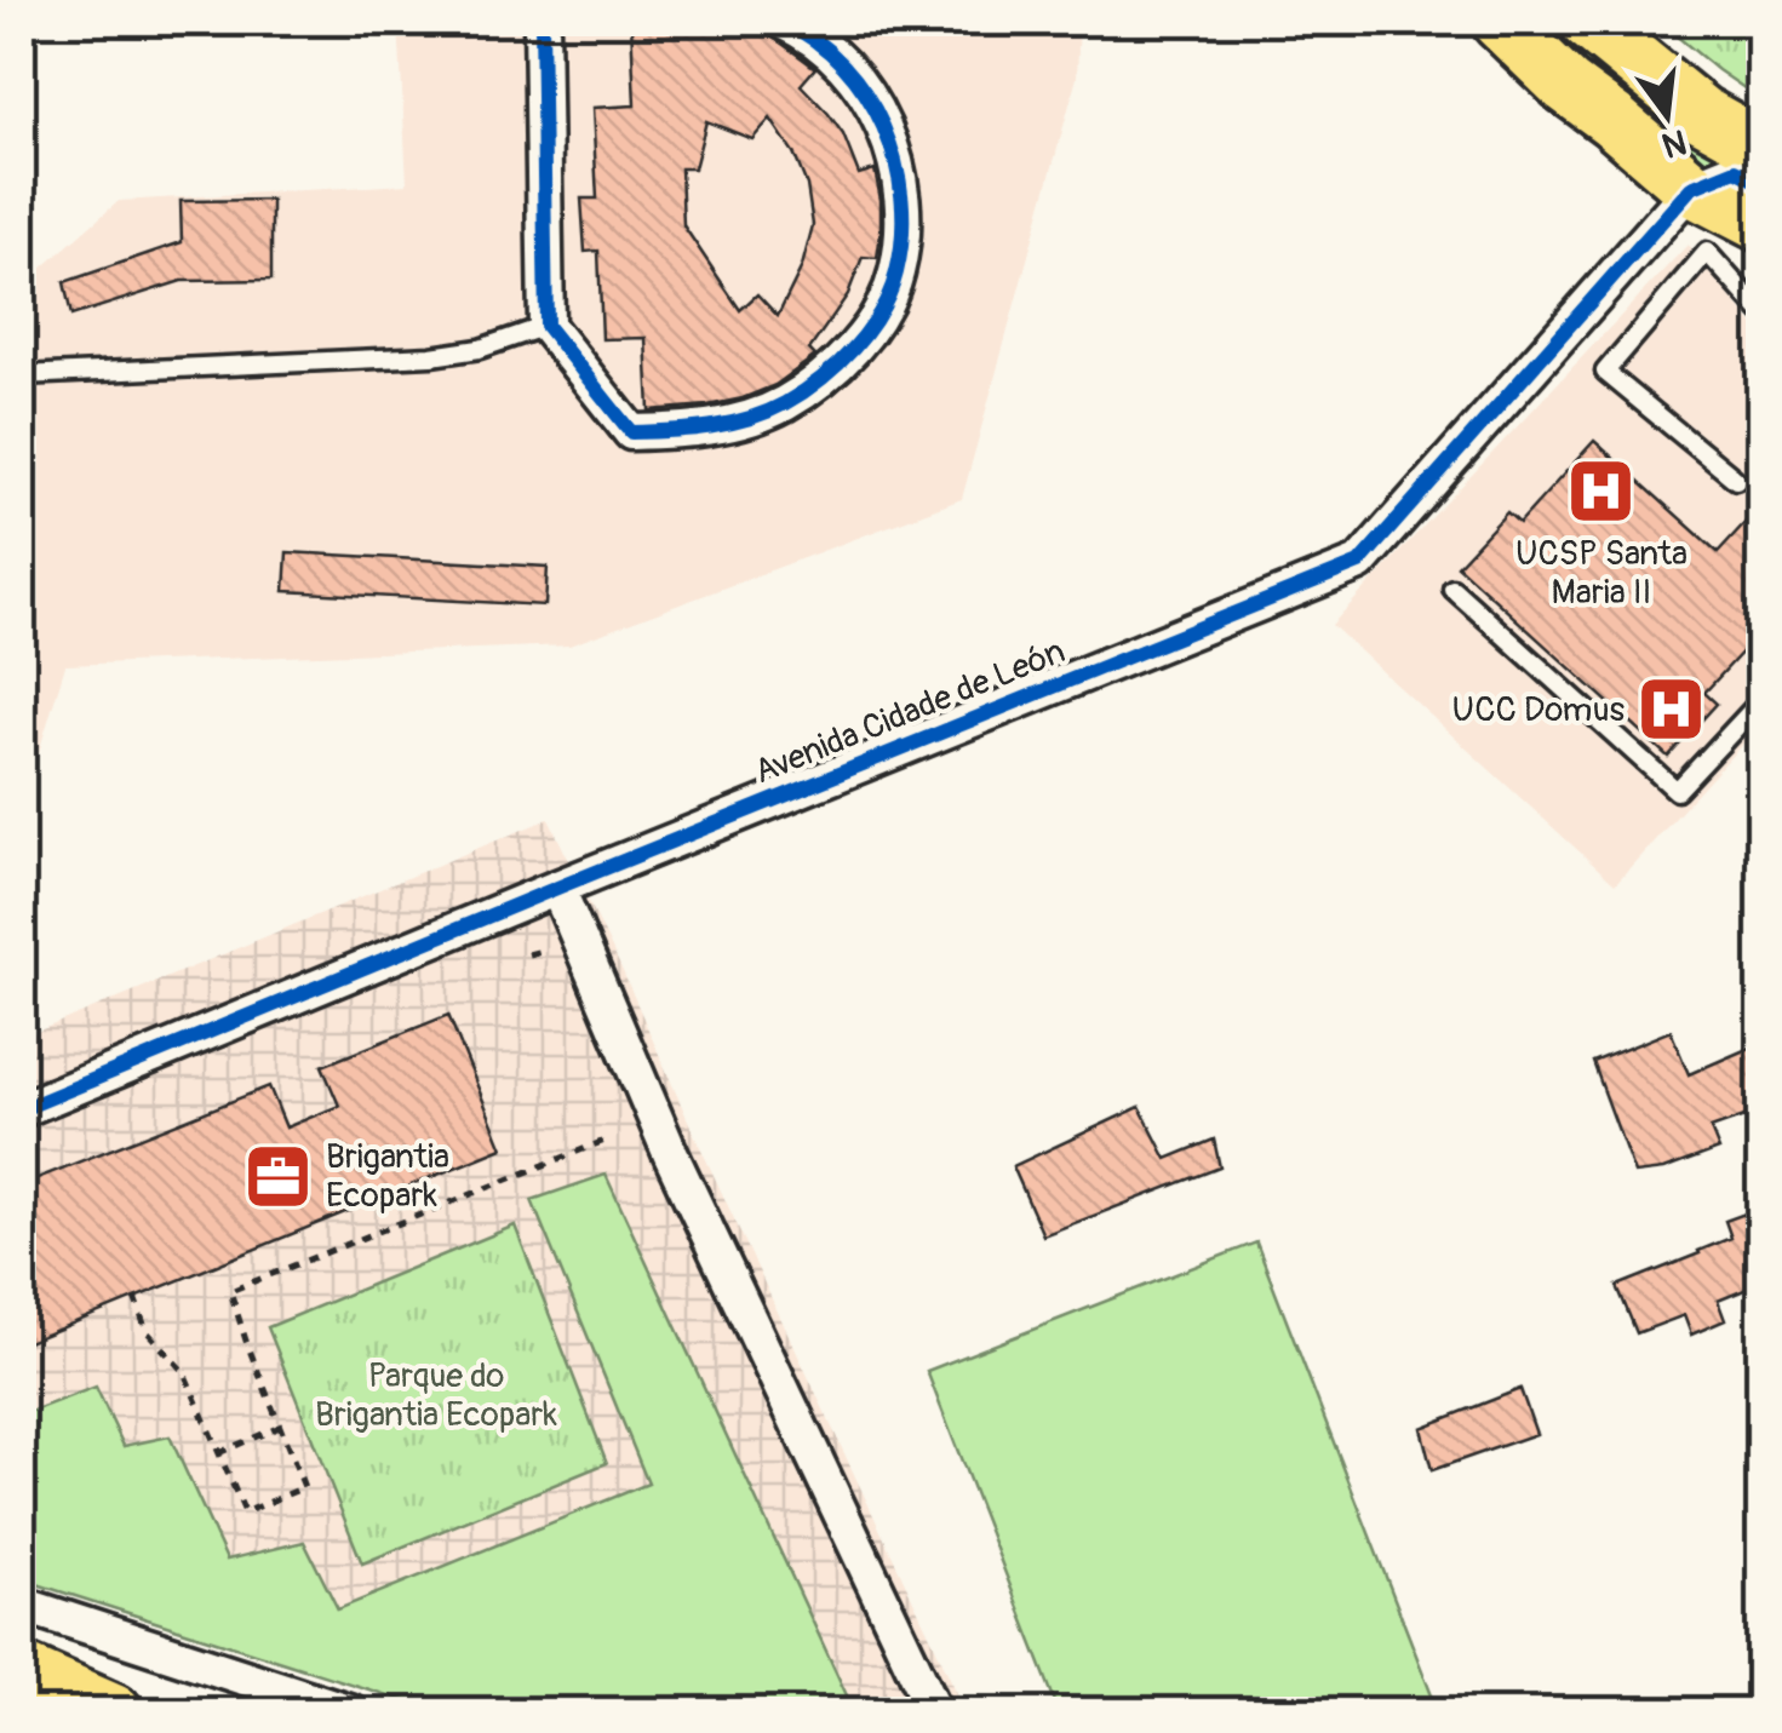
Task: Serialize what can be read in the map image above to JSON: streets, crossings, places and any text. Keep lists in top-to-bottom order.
{
  "streets": {
    "street": ["Avenida Cidade de León"]
  },
  "parks": ["Parque do Brigantia Ecopark"],
  "places": {
    "hospital": ["UCSP Santa Maria II", "UCC Domus"],
    "office": ["Brigantia Ecopark"]
  },
  "north": "bottom"
}
